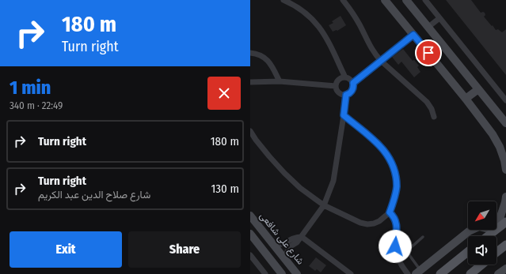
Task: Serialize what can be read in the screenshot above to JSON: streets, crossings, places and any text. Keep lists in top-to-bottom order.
{
  "streets": {
    "main road": ["شارع على شافعى"]
  },
  "north": "bottom left",
  "page": {
    "turn": ["180 m", "Turn right"],
    "heading": ["1 min", "340 m · 22:49"],
    "list": [
      {
        "name": "Turn right",
        "value": "180 m"
      },
      {
        "name": "Turn right",
        "note": "شارع صلاح الدين عبد الكريم",
        "value": "130 m"
      }
    ],
    "buttons": ["Exit", "Share"]
  }
}
